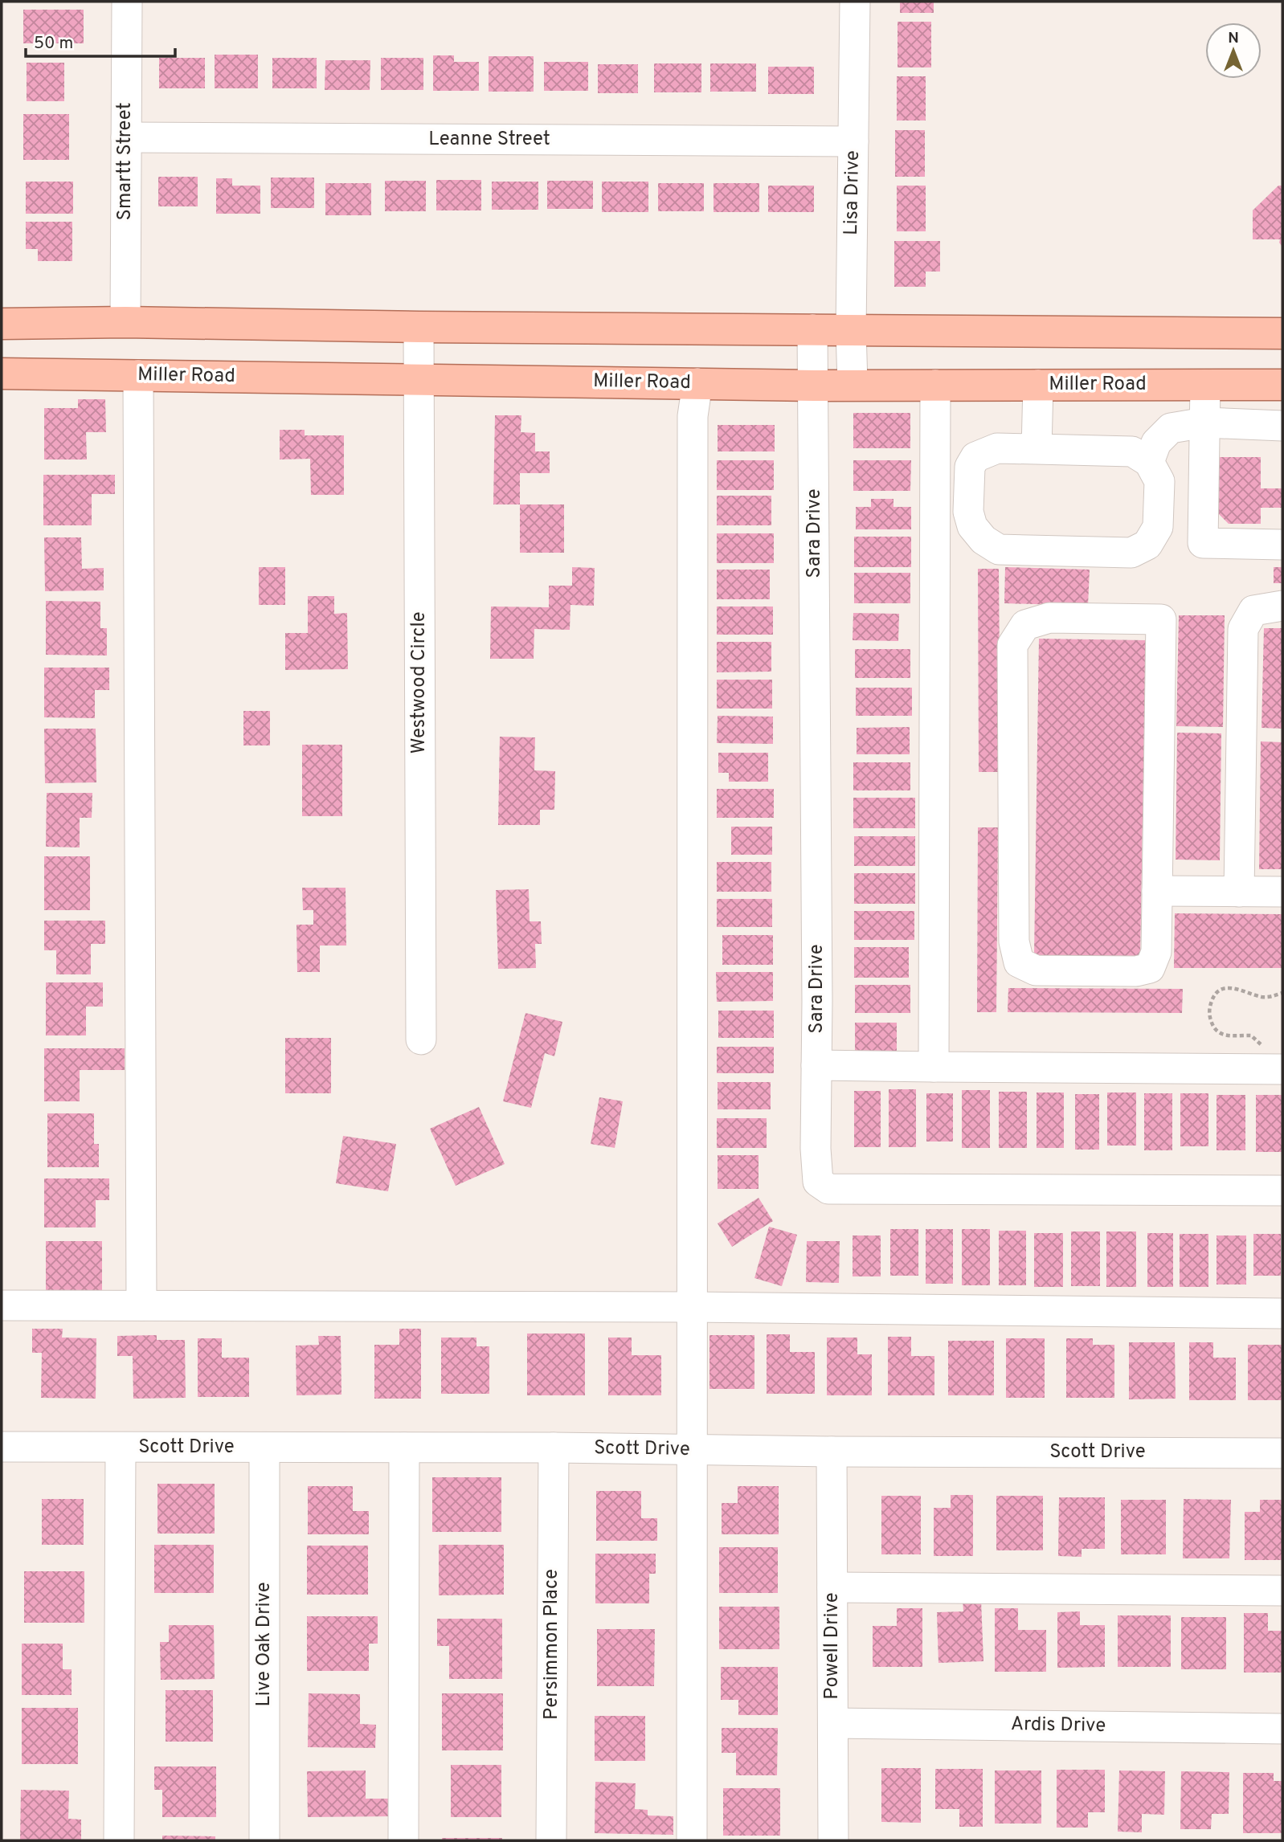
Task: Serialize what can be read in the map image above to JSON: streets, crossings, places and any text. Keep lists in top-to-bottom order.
{
  "streets": {
    "main road": ["Miller Road"],
    "street": [
      "Leanne Street",
      "Smartt Street",
      "Lisa Drive",
      "Sara Drive",
      "Westwood Circle",
      "Scott Drive",
      "Live Oak Drive",
      "Persimmon Place",
      "Powell Drive",
      "Ardis Drive"
    ]
  },
  "crossings": [
    ["Leanne Street", "Smartt Street"],
    ["Leanne Street", "Lisa Drive"],
    ["Lisa Drive", "Miller Road"],
    ["Miller Road", "Sara Drive"],
    ["Miller Road", "Westwood Circle"],
    ["Scott Drive", "Live Oak Drive"],
    ["Scott Drive", "Persimmon Place"],
    ["Scott Drive", "Powell Drive"],
    ["Powell Drive", "Ardis Drive"]
  ],
  "scale_bar": "50 m",
  "north": "top"
}
